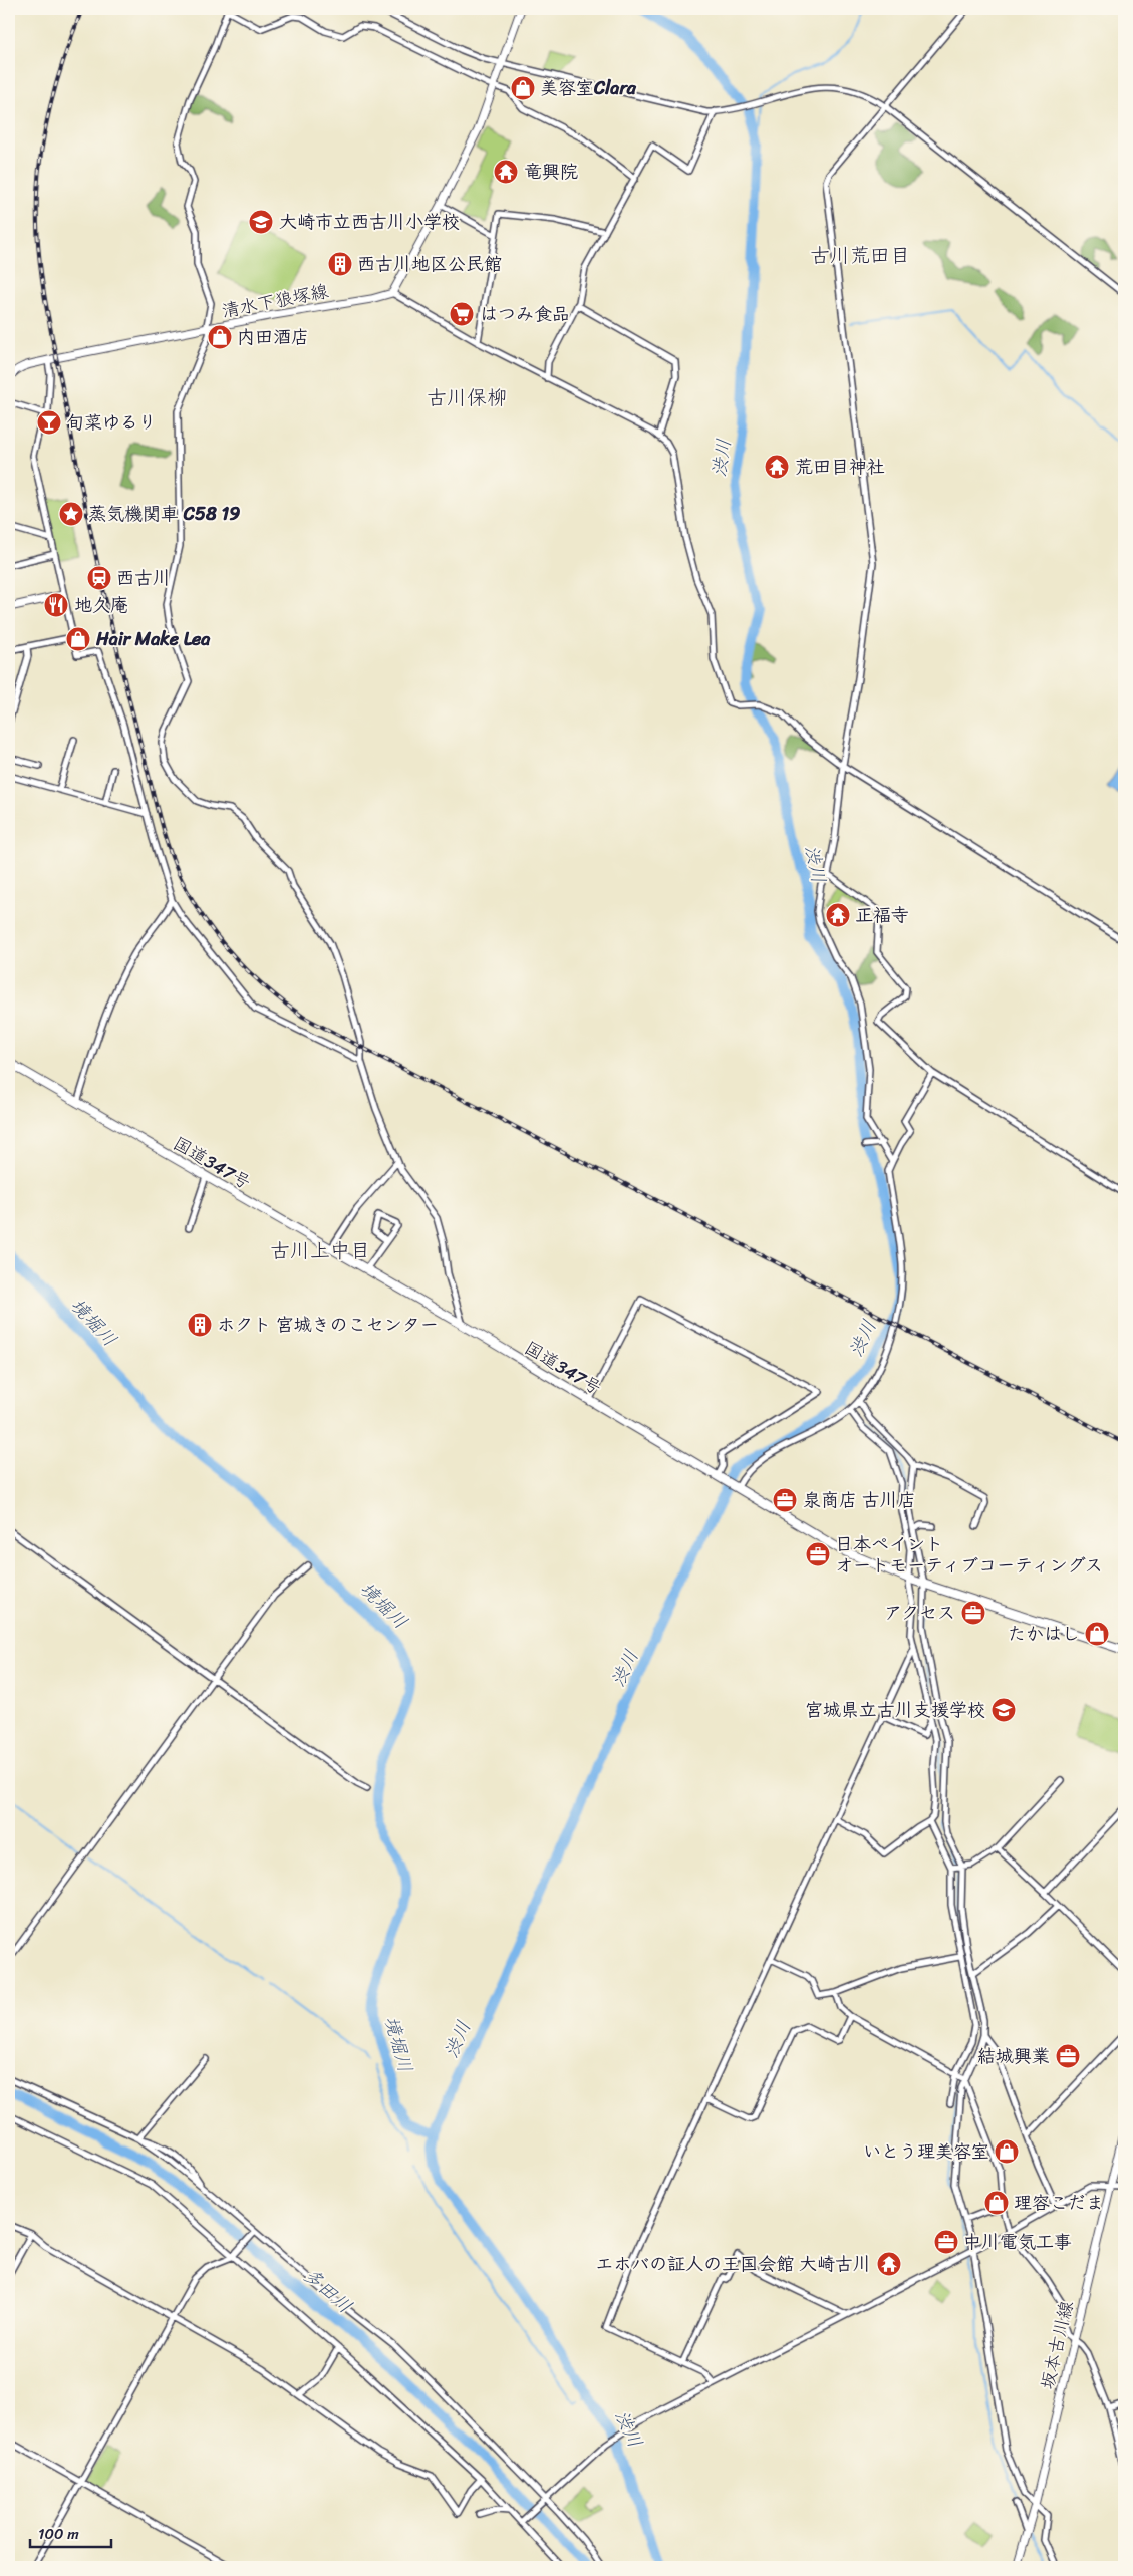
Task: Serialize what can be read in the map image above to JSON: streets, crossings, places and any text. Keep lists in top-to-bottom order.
{
  "streets": {
    "highway": ["国道347号"],
    "main road": ["清水下狼塚線", "坂本古川線"]
  },
  "districts": ["古川荒田目", "古川保柳", "古川上中目"],
  "water": ["渋川", "境堀川", "多田川"],
  "places": {
    "shop": [
      "美容室Clara",
      "内田酒店",
      "Hair Make Lea",
      "たかはし",
      "いとう理美容室",
      "理容こだま"
    ],
    "temple": [
      "竜興院",
      "荒田目神社",
      "正福寺",
      "エホバの証人の王国会館 大崎古川"
    ],
    "school or university": ["大崎市立西古川小学校", "宮城県立古川支援学校"],
    "building": ["西古川地区公民館", "ホクト 宮城きのこセンター"],
    "supermarket": ["はつみ食品"],
    "bar": ["旬菜ゆるり"],
    "place": ["蒸気機関車 C58 19"],
    "station": ["西古川"],
    "restaurant": ["地久庵"],
    "office": [
      "泉商店 古川店",
      "日本ペイント オートモーティブコーティングス",
      "アクセス",
      "結城興業",
      "中川電気工事"
    ]
  },
  "scale_bar": "100 m"
}
